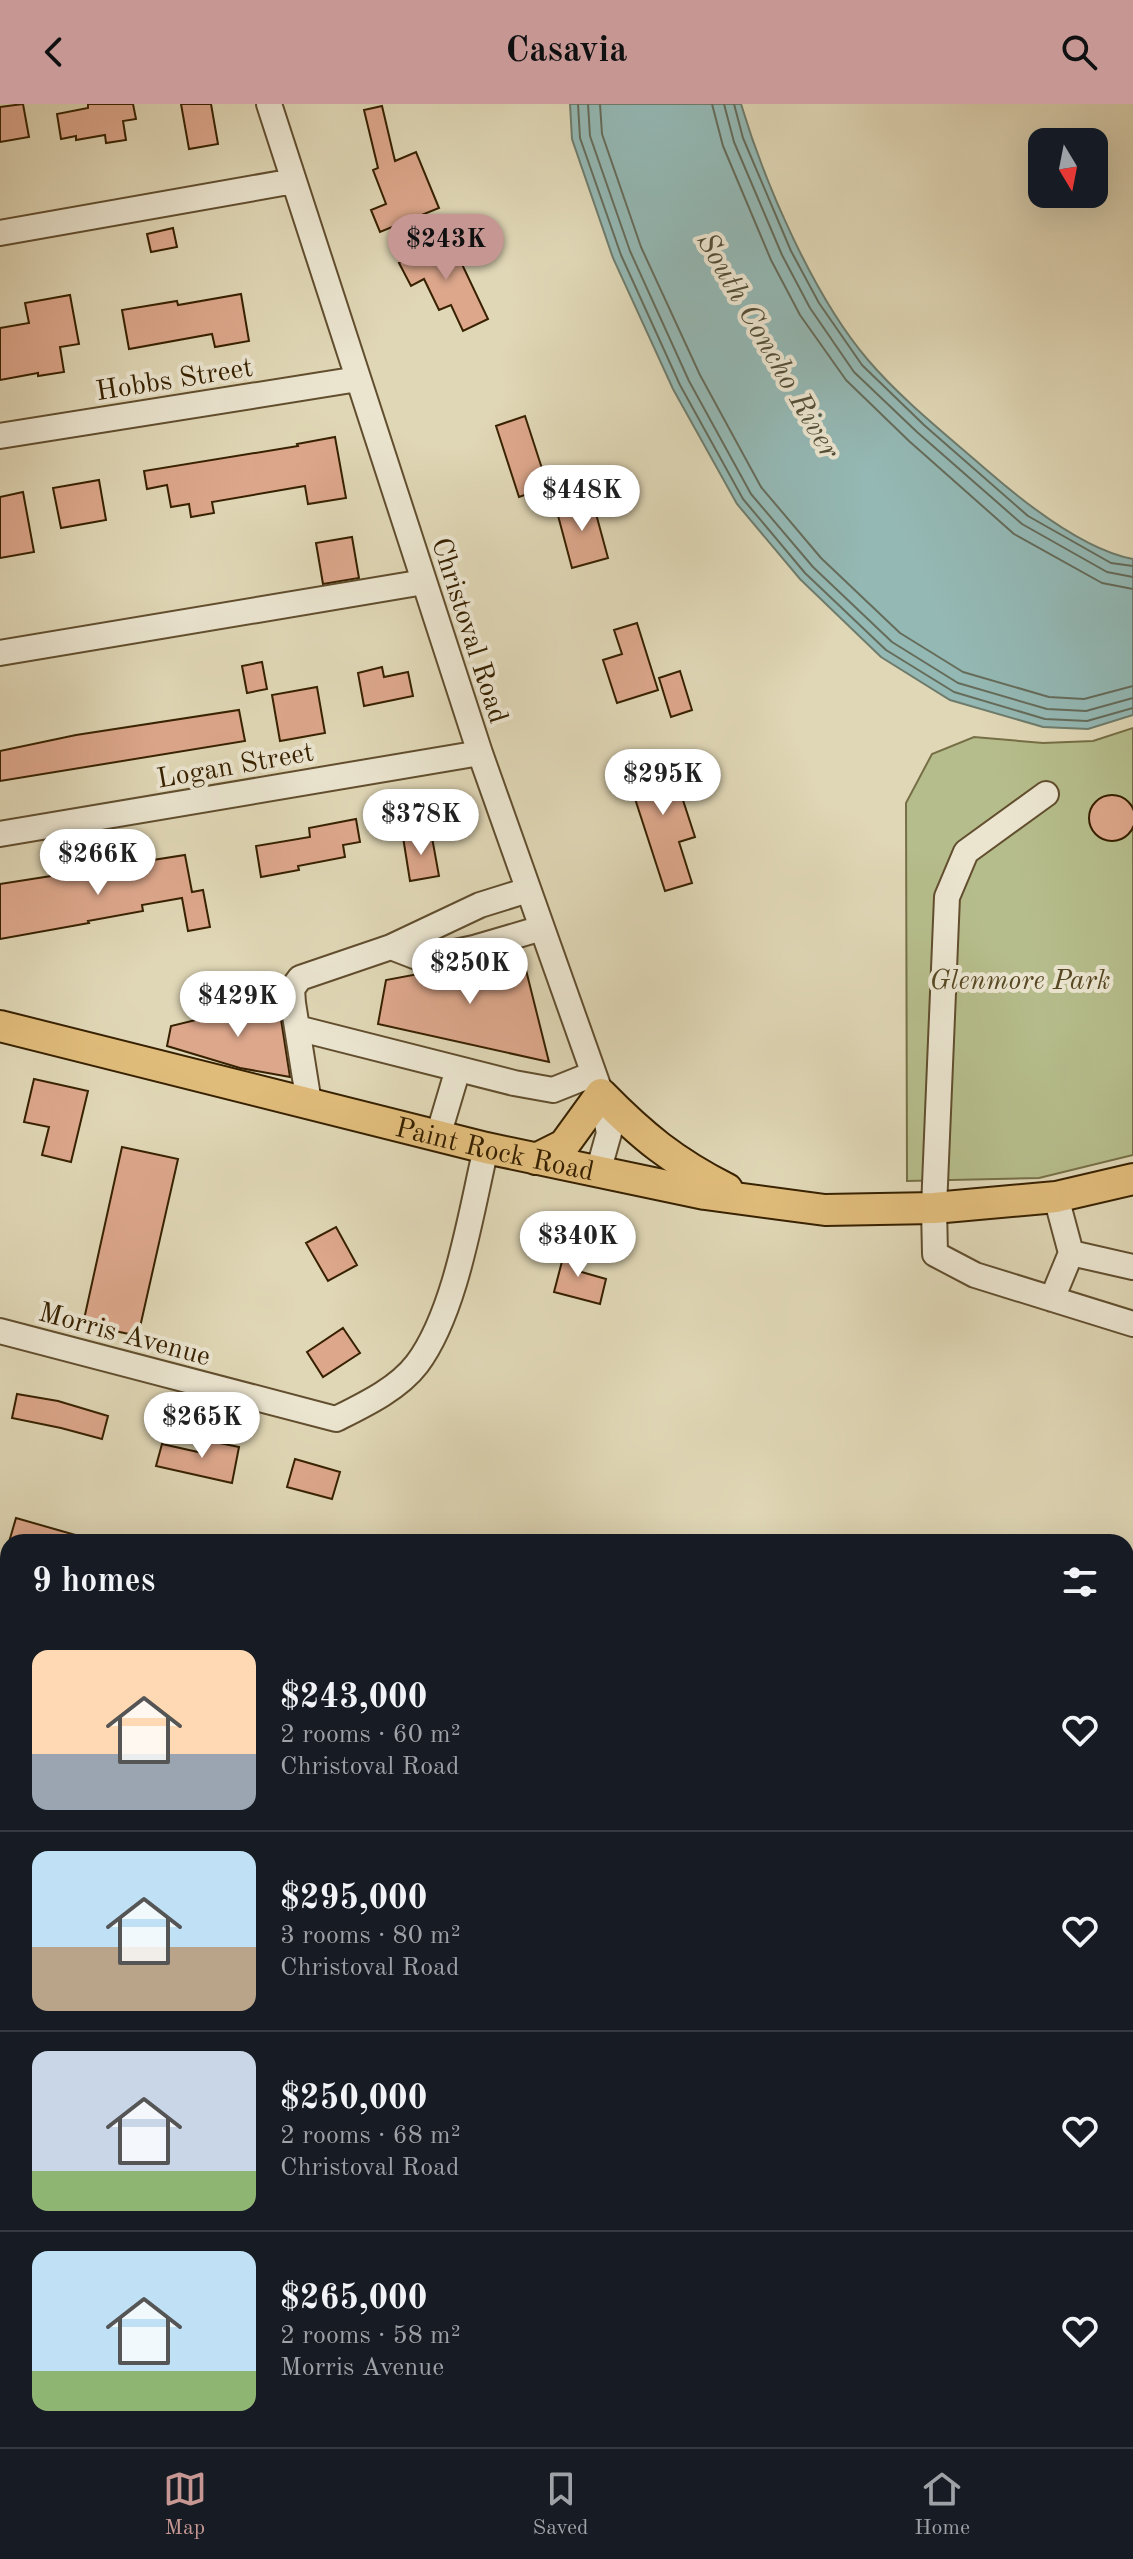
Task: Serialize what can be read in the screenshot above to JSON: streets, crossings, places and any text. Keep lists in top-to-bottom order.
{
  "streets": {
    "main road": ["Paint Rock Road"],
    "street": [
      "Hobbs Street",
      "Christoval Road",
      "Logan Street",
      "Morris Avenue"
    ]
  },
  "crossings": [
    ["Hobbs Street", "Christoval Road"],
    ["Christoval Road", "Logan Street"],
    ["Christoval Road", "Paint Rock Road"],
    ["Paint Rock Road", "Morris Avenue"]
  ],
  "water": ["South Concho River"],
  "parks": ["Glenmore Park"],
  "north": "bottom",
  "page": {
    "header": "Casavia",
    "price": [
      "$243K",
      "$448K",
      "$295K",
      "$378K",
      "$266K",
      "$250K",
      "$429K",
      "$340K",
      "$265K"
    ],
    "heading": "9 homes",
    "list": [
      {
        "name": "$243,000",
        "note": "2 rooms · 60 m² · Christoval Road"
      },
      {
        "name": "$295,000",
        "note": "3 rooms · 80 m² · Christoval Road"
      },
      {
        "name": "$250,000",
        "note": "2 rooms · 68 m² · Christoval Road"
      },
      {
        "name": "$265,000",
        "note": "2 rooms · 58 m² · Morris Avenue"
      }
    ],
    "tabs": ["Map", "Saved", "Home"]
  }
}
